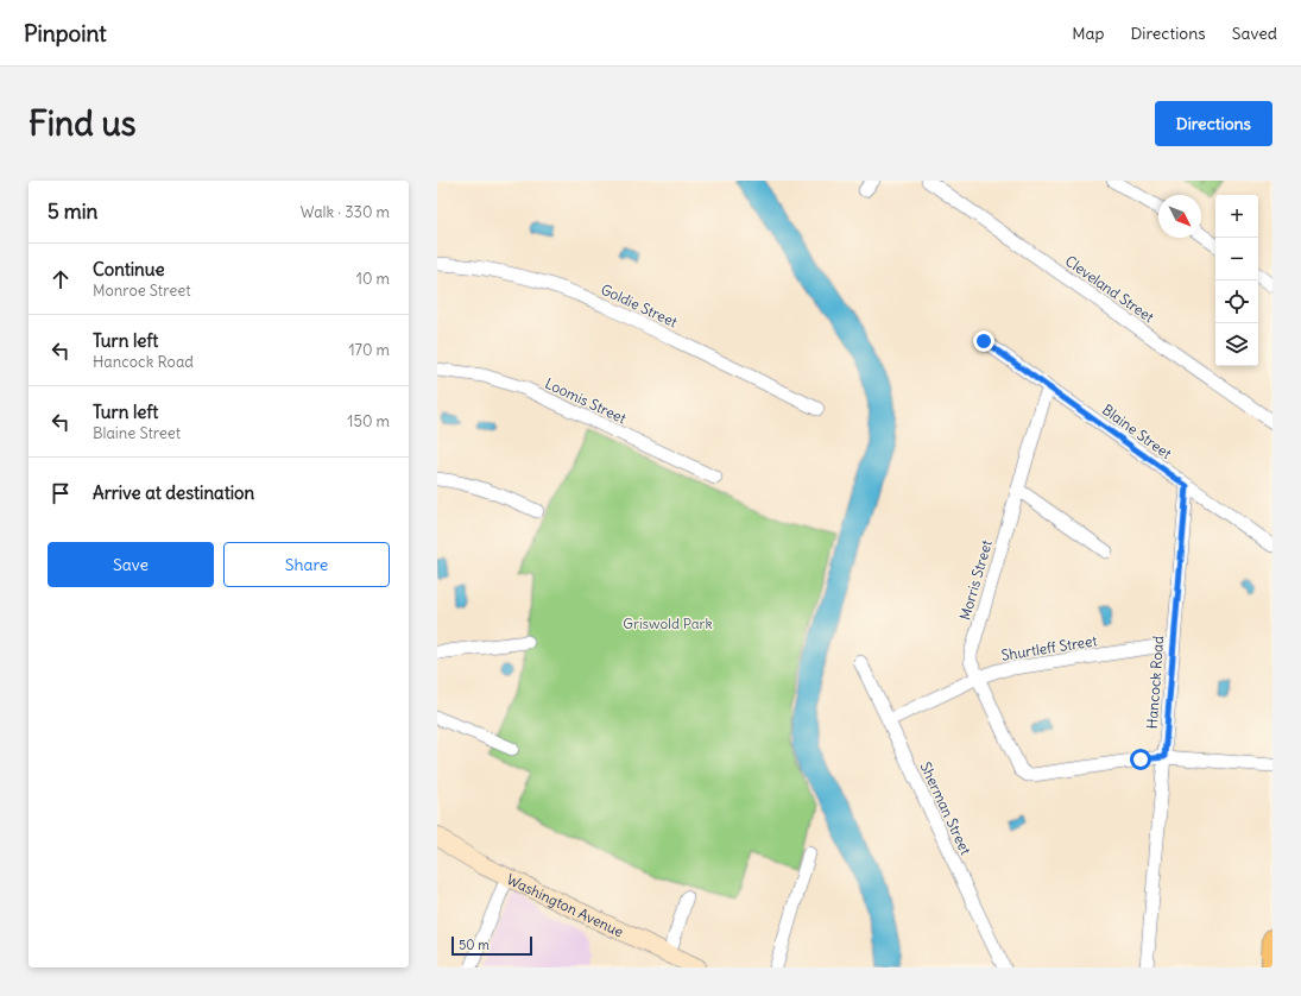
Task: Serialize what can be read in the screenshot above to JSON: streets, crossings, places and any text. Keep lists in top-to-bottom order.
{
  "streets": {
    "street": [
      "Cleveland Street",
      "Goldie Street",
      "Loomis Street",
      "Blaine Street",
      "Morris Street",
      "Shurtleff Street",
      "Hancock Road",
      "Sherman Street",
      "Washington Avenue"
    ]
  },
  "crossings": [
    ["Blaine Street", "Morris Street"],
    ["Blaine Street", "Hancock Road"],
    ["Morris Street", "Shurtleff Street"],
    ["Morris Street", "Hancock Road"],
    ["Shurtleff Street", "Hancock Road"],
    ["Shurtleff Street", "Sherman Street"]
  ],
  "parks": ["Griswold Park"],
  "scale_bar": "50 m",
  "north": "bottom right",
  "page": {
    "header": "Pinpoint",
    "nav": ["Map", "Directions", "Saved"],
    "buttons": [
      "Directions",
      ["Save", "Share"]
    ],
    "title": "Find us",
    "heading": ["5 min", "Walk · 330 m"],
    "map_buttons": ["+", "−"],
    "list": [
      ["Continue", "Monroe Street", "10 m"],
      ["Turn left", "Hancock Road", "170 m"],
      ["Turn left", "Blaine Street", "150 m"],
      "Arrive at destination"
    ],
    "scale": "50 m"
  }
}
